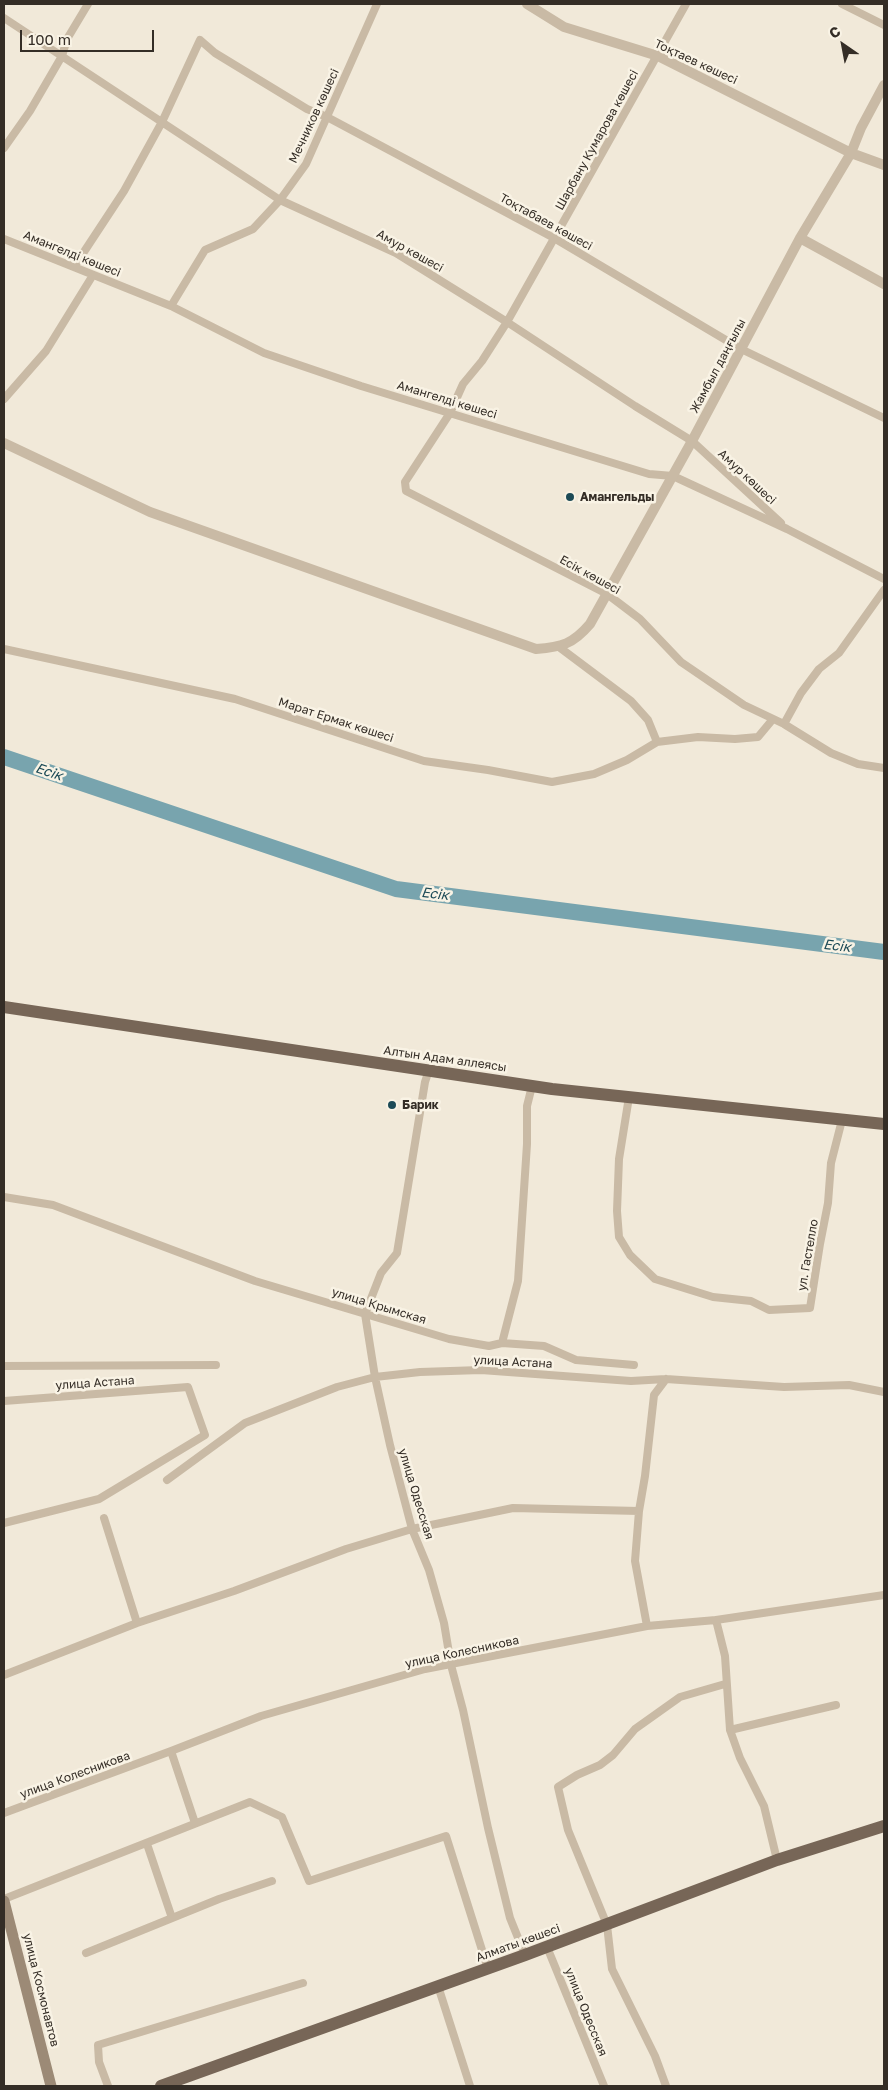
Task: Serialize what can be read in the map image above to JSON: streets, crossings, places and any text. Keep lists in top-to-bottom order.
{
  "streets": {
    "main road": ["Алтын Адам аллеясы", "Алматы көшесі", "улица Космонавтов"],
    "street": [
      "Тоқтаев көшесі",
      "Мечников көшесі",
      "Шарбану Кумарова көшесі",
      "Тоқтабаев көшесі",
      "Амур көшесі",
      "Амангелді көшесі",
      "Жамбыл даңғылы",
      "Есік көшесі",
      "Марат Ермак көшесі",
      "ул. Гастелло",
      "улица Крымская",
      "улица Астана",
      "улица Одесская",
      "улица Колесникова"
    ]
  },
  "crossings": [
    ["Тоқтаев көшесі", "Шарбану Кумарова көшесі"],
    ["Тоқтаев көшесі", "Жамбыл даңғылы"],
    ["Мечников көшесі", "Тоқтабаев көшесі"],
    ["Мечников көшесі", "Амур көшесі"],
    ["Мечников көшесі", "Амангелді көшесі"],
    ["Шарбану Кумарова көшесі", "Тоқтабаев көшесі"],
    ["Шарбану Кумарова көшесі", "Амур көшесі"],
    ["Шарбану Кумарова көшесі", "Амангелді көшесі"],
    ["Шарбану Кумарова көшесі", "Есік көшесі"],
    ["Тоқтабаев көшесі", "Амур көшесі"],
    ["Тоқтабаев көшесі", "Жамбыл даңғылы"],
    ["Амур көшесі", "Амангелді көшесі"],
    ["Амур көшесі", "Жамбыл даңғылы"],
    ["Амангелді көшесі", "Жамбыл даңғылы"],
    ["Жамбыл даңғылы", "Есік көшесі"],
    ["Алтын Адам аллеясы", "ул. Гастелло"],
    ["улица Крымская", "улица Одесская"],
    ["улица Астана", "улица Одесская"],
    ["улица Одесская", "улица Колесникова"],
    ["улица Одесская", "Алматы көшесі"]
  ],
  "water": ["Есік"],
  "places": ["Амангельды", "Барик"],
  "scale_bar": "100 m",
  "north": "top left"
}
